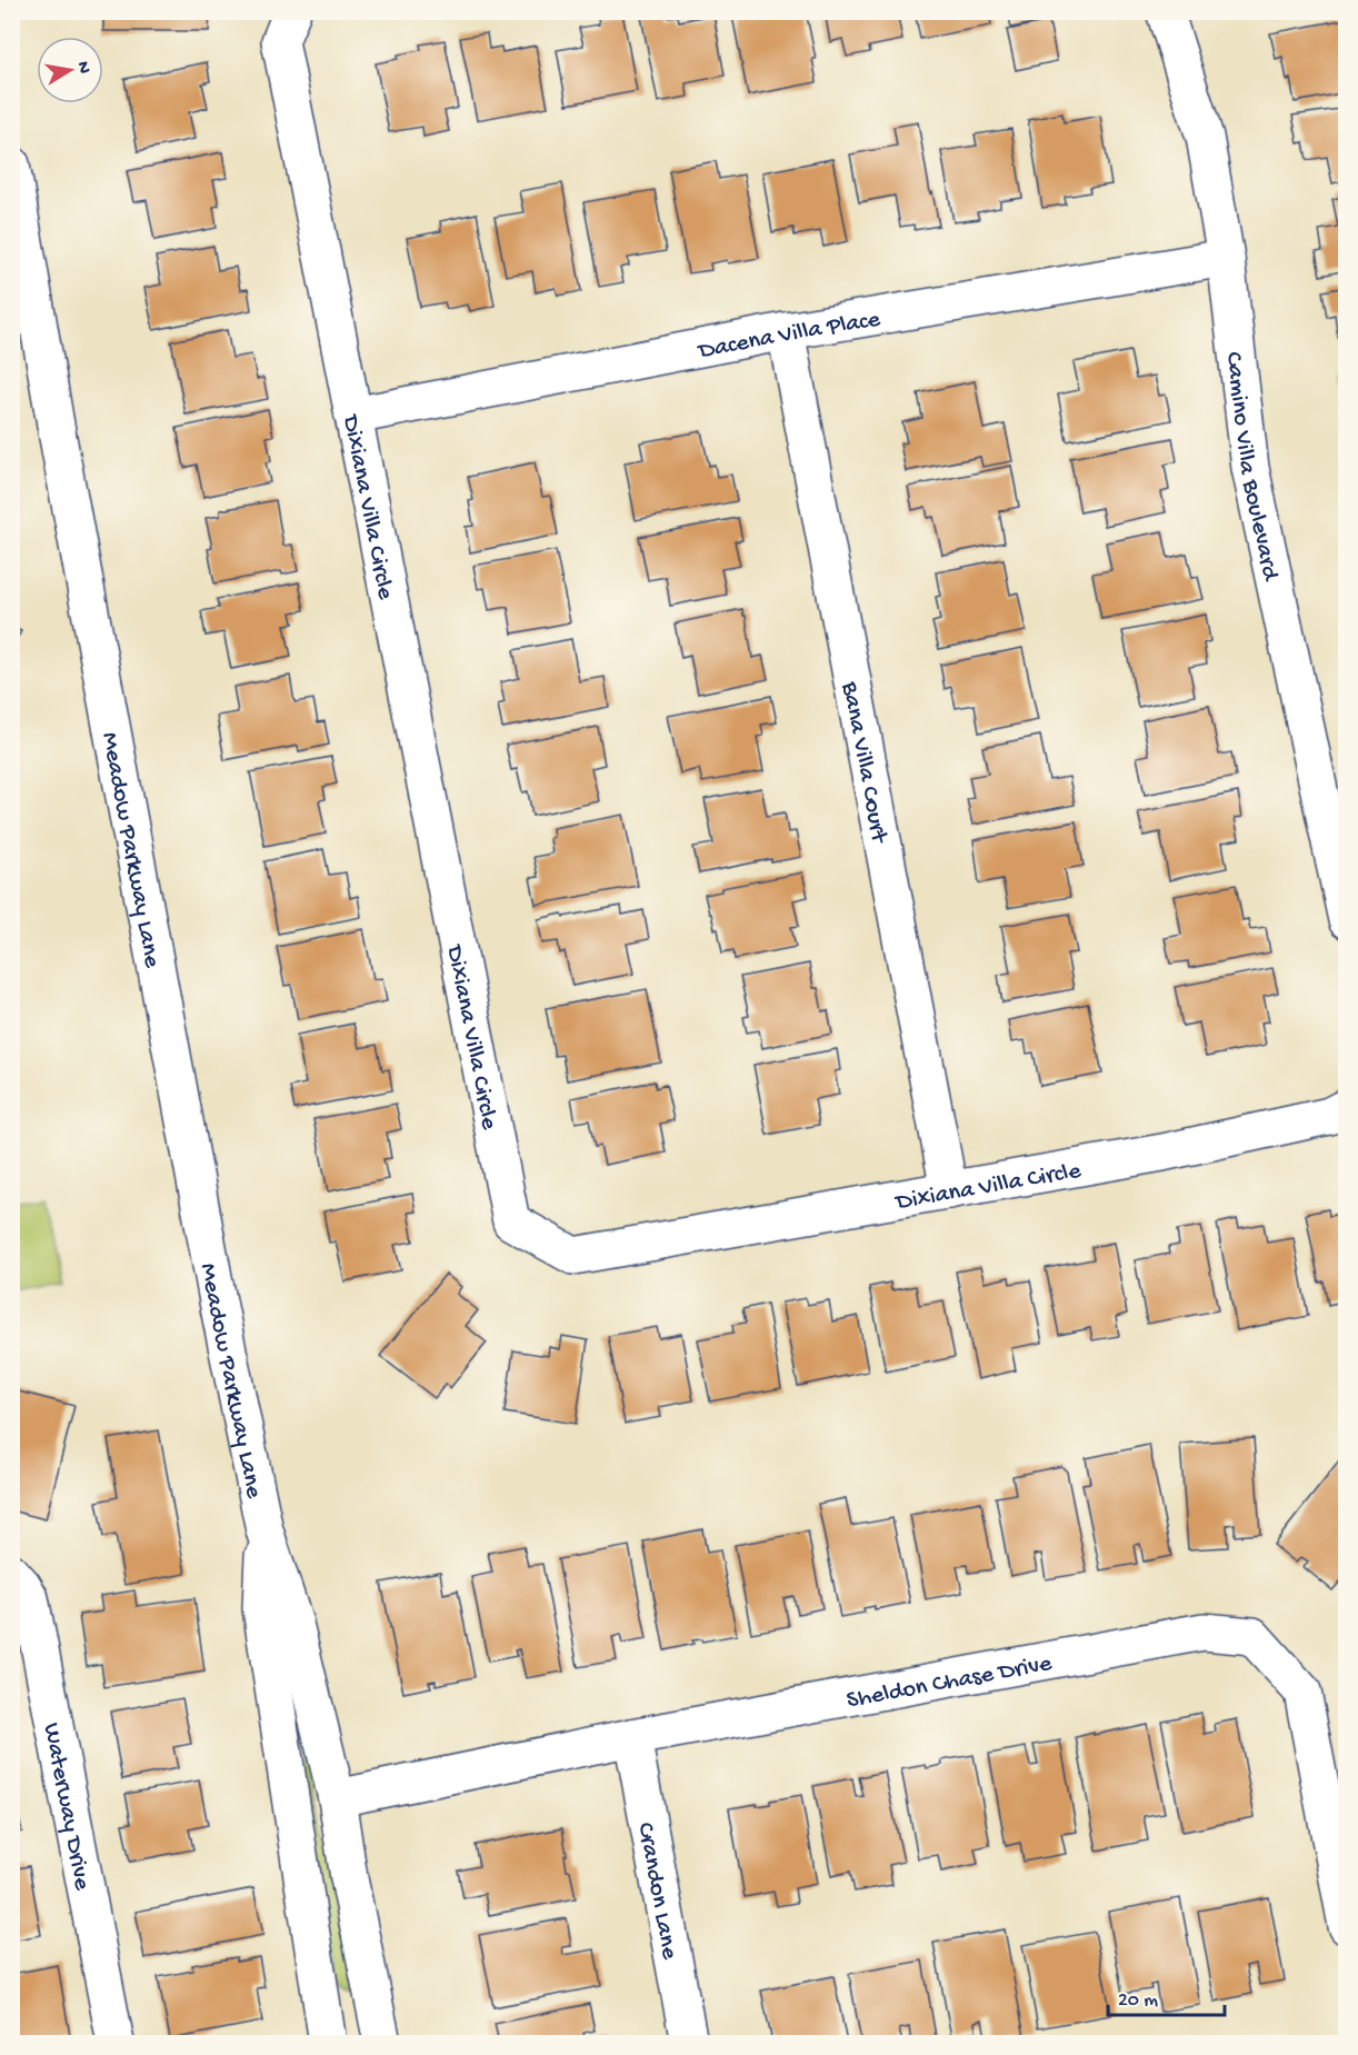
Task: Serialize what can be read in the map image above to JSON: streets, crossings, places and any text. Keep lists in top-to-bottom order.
{
  "streets": {
    "street": [
      "Dacena Villa Place",
      "Camino Villa Boulevard",
      "Dixiana Villa Circle",
      "Bana Villa Court",
      "Meadow Parkway Lane",
      "Sheldon Chase Drive",
      "Waterway Drive",
      "Crandon Lane"
    ]
  },
  "crossings": [
    ["Dacena Villa Place", "Camino Villa Boulevard"],
    ["Dacena Villa Place", "Dixiana Villa Circle"],
    ["Dacena Villa Place", "Bana Villa Court"],
    ["Dixiana Villa Circle", "Bana Villa Court"],
    ["Meadow Parkway Lane", "Sheldon Chase Drive"],
    ["Sheldon Chase Drive", "Crandon Lane"]
  ],
  "scale_bar": "20 m",
  "north": "right"
}
